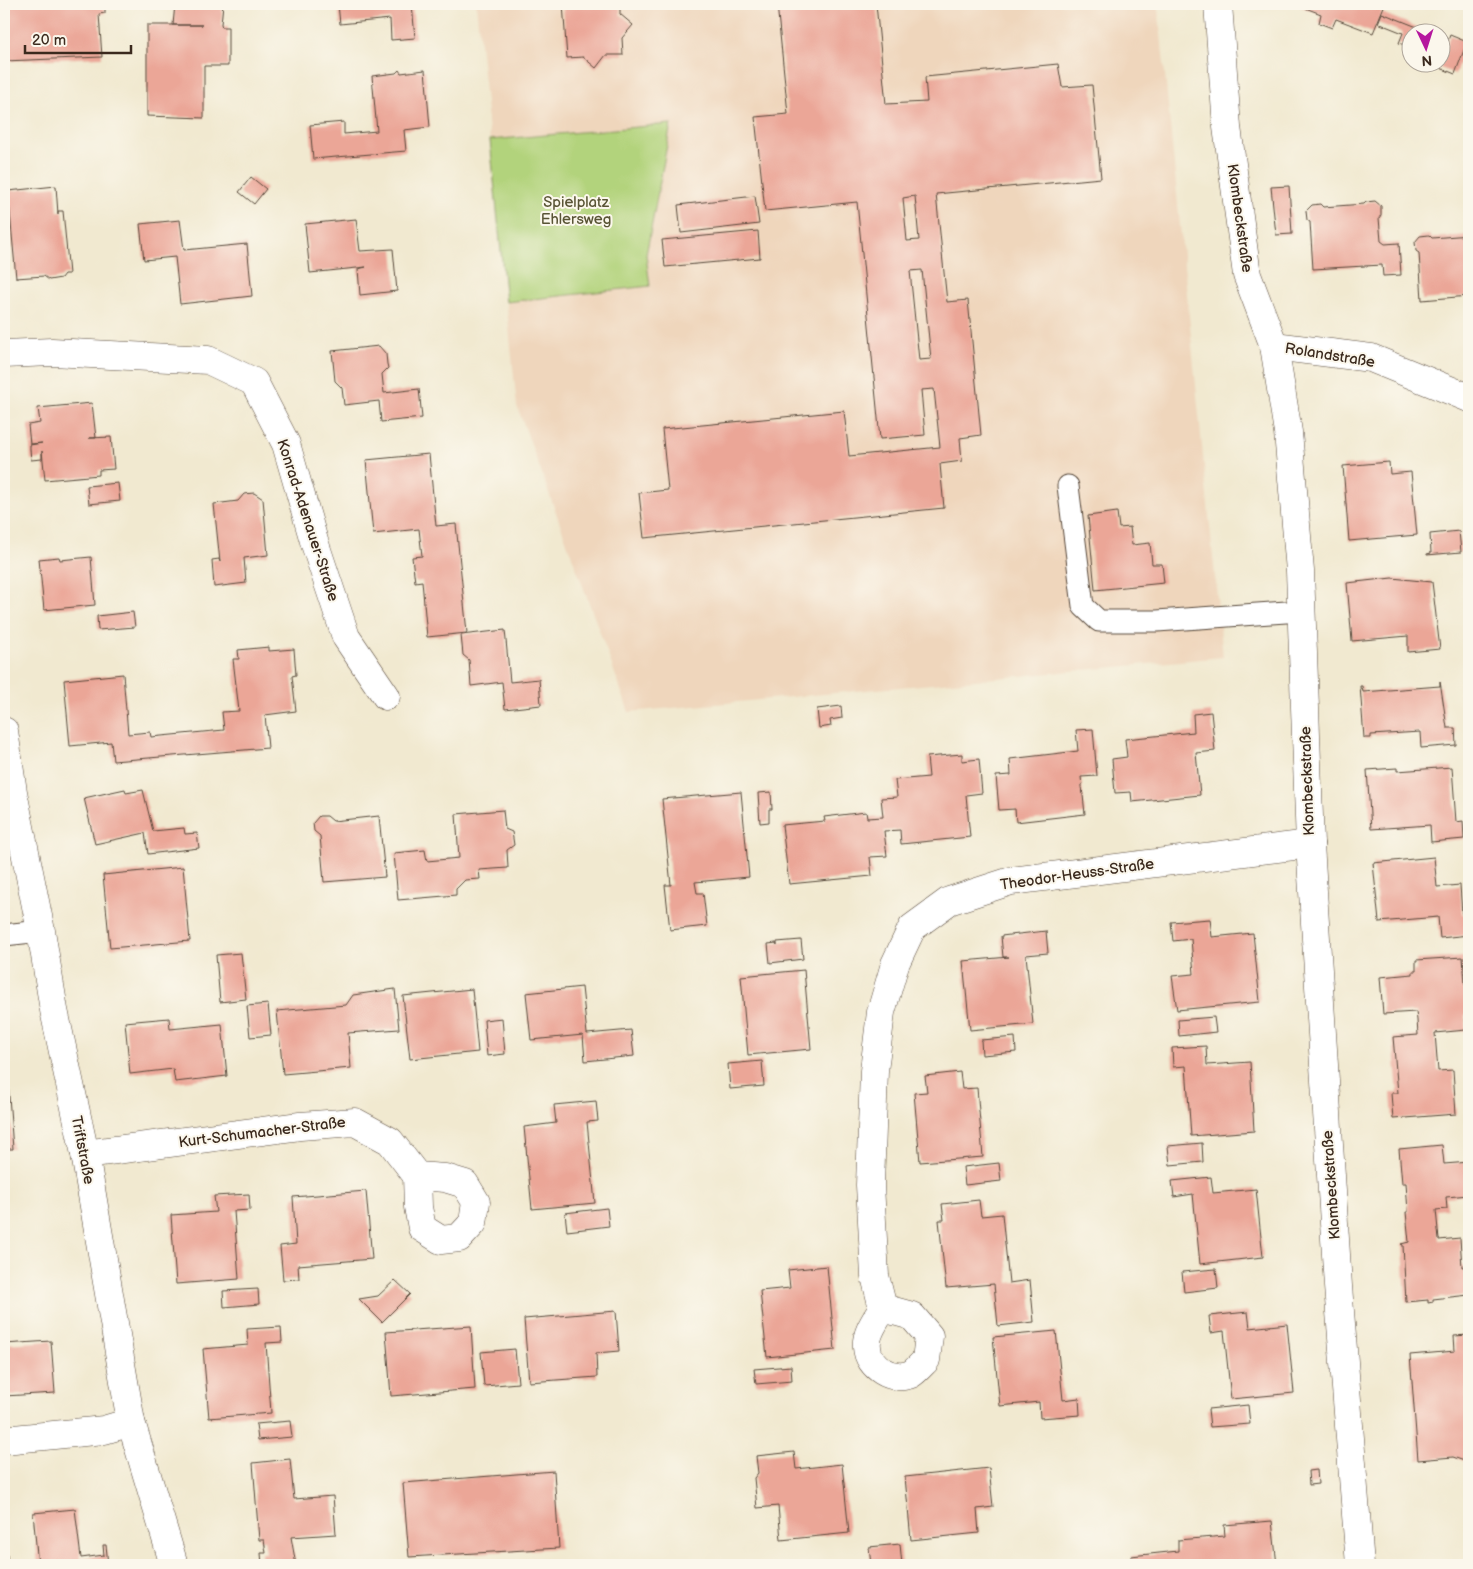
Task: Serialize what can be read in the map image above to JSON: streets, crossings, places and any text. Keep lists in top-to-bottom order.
{
  "streets": {
    "street": [
      "Klombeckstraße",
      "Rolandstraße",
      "Konrad-Adenauer-Straße",
      "Theodor-Heuss-Straße",
      "Kurt-Schumacher-Straße",
      "Triftstraße"
    ]
  },
  "crossings": [
    ["Klombeckstraße", "Rolandstraße"],
    ["Klombeckstraße", "Theodor-Heuss-Straße"],
    ["Kurt-Schumacher-Straße", "Triftstraße"]
  ],
  "parks": ["Spielplatz Ehlersweg"],
  "scale_bar": "20 m",
  "north": "bottom"
}
